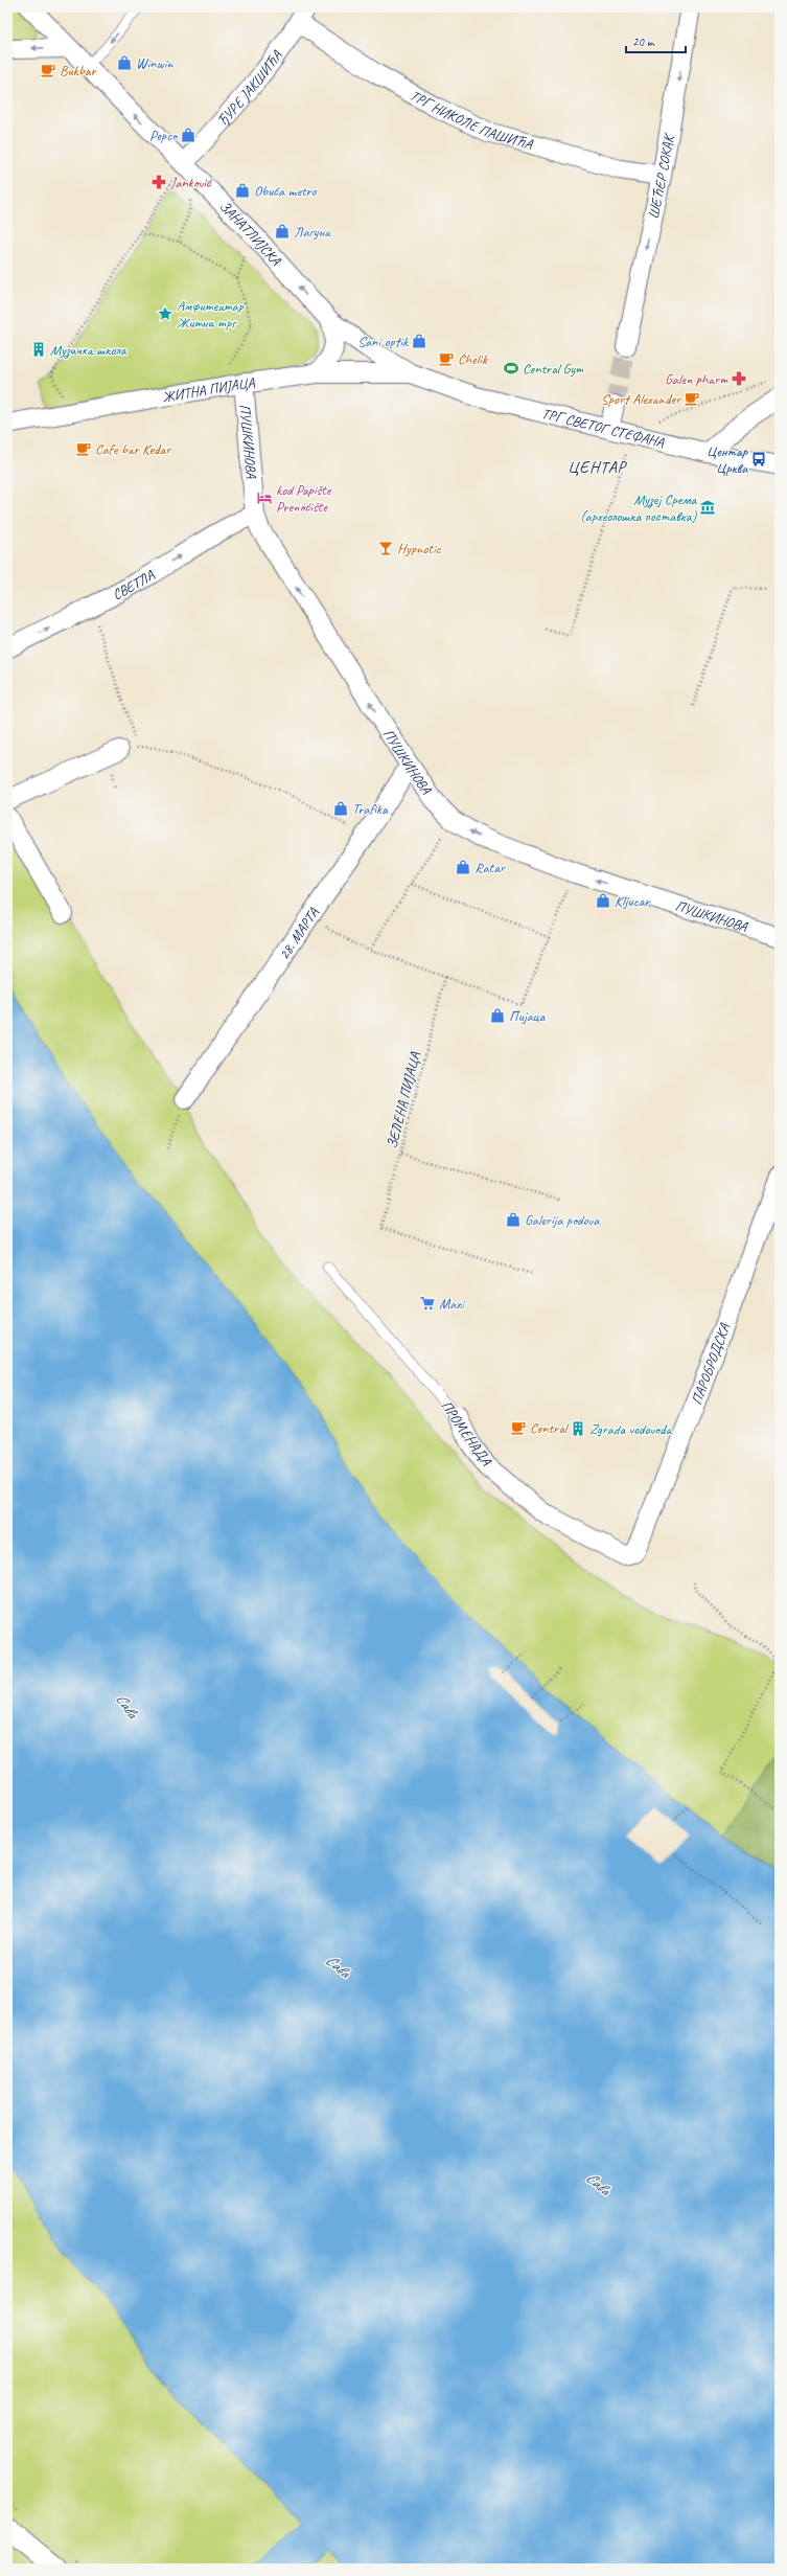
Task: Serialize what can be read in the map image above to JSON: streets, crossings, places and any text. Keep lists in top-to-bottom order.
{
  "streets": {
    "street": [
      "ЂУРЕ ЈАКШИЋА",
      "ТРГ НИКОЛЕ ПАШИЋА",
      "ШЕЋЕР СОКАК",
      "ЗАНАТЛИЈСКА",
      "ЖИТНА ПИЈАЦА",
      "ТРГ СВЕТОГ СТЕФАНА",
      "ПУШКИНОВА",
      "СВЕТЛА",
      "28. МАРТА",
      "ПАРОБРОДСКА",
      "ПРОМЕНАДА"
    ],
    "path": ["ЗЕЛЕНА ПИЈАЦА"]
  },
  "crossings": [
    ["ЂУРЕ ЈАКШИЋА", "ТРГ НИКОЛЕ ПАШИЋА"],
    ["ЂУРЕ ЈАКШИЋА", "ЗАНАТЛИЈСКА"],
    ["ТРГ НИКОЛЕ ПАШИЋА", "ШЕЋЕР СОКАК"],
    ["ЗАНАТЛИЈСКА", "ЖИТНА ПИЈАЦА"],
    ["ЗАНАТЛИЈСКА", "ТРГ СВЕТОГ СТЕФАНА"],
    ["ЖИТНА ПИЈАЦА", "ТРГ СВЕТОГ СТЕФАНА"],
    ["ЖИТНА ПИЈАЦА", "ПУШКИНОВА"],
    ["ПУШКИНОВА", "СВЕТЛА"],
    ["ПУШКИНОВА", "28. МАРТА"],
    ["ПАРОБРОДСКА", "ПРОМЕНАДА"]
  ],
  "one_way": [
    "ШЕЋЕР СОКАК",
    "ЗАНАТЛИЈСКА",
    "ПУШКИНОВА",
    "СВЕТЛА"
  ],
  "districts": ["ЦЕНТАР"],
  "water": ["Сава"],
  "places": {
    "shop": [
      "Winwin",
      "Pepco",
      "Obuća metro",
      "Лагуна",
      "Sani optik",
      "Trafika",
      "Ratar",
      "Kljucar",
      "Пијаца",
      "Galerija podova"
    ],
    "cafe": [
      "Bukbar",
      "Chelik",
      "Sport Alexander",
      "Cafe bar Kedar",
      "Central"
    ],
    "pharmacy": ["Janković", "Galen pharm"],
    "place": ["Амфитеатар Житни трг"],
    "building": ["Музичка школа", "Zgrada vodovoda"],
    "sports": ["Central Gym"],
    "bus stop": ["Центар Црква"],
    "hotel": ["kod Papište Prenoćište"],
    "museum": ["Музеј Срема (археолошка поставка)"],
    "bar": ["Hypnotic"],
    "supermarket": ["Maxi"]
  },
  "scale_bar": "20 m"
}
